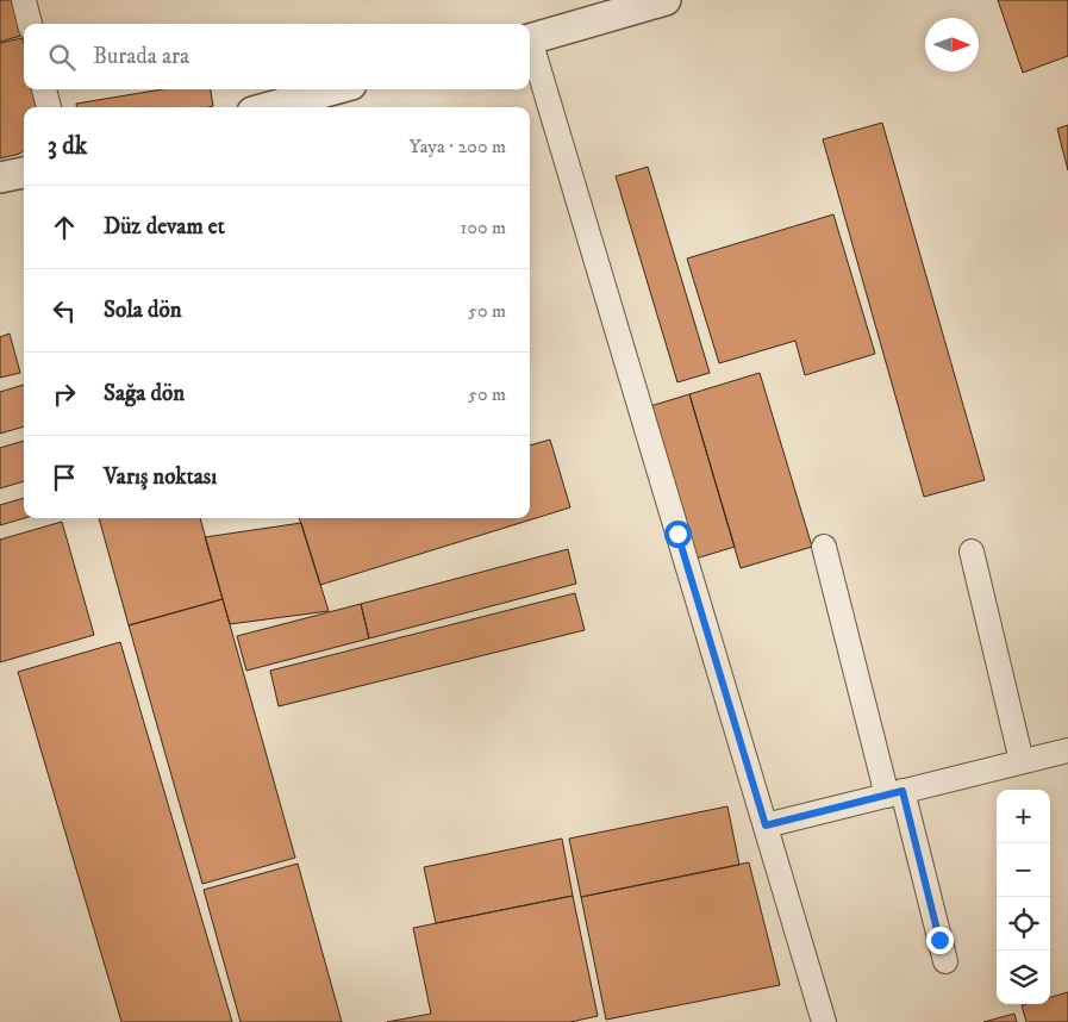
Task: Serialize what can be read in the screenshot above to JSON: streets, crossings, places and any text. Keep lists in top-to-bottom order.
{
  "north": "right",
  "page": {
    "search": "Burada ara",
    "heading": ["3 dk", "Yaya · 200 m"],
    "list": [
      ["Düz devam et", "100 m"],
      ["Sola dön", "50 m"],
      ["Sağa dön", "50 m"],
      "Varış noktası"
    ],
    "map_buttons": ["+", "−"]
  }
}
